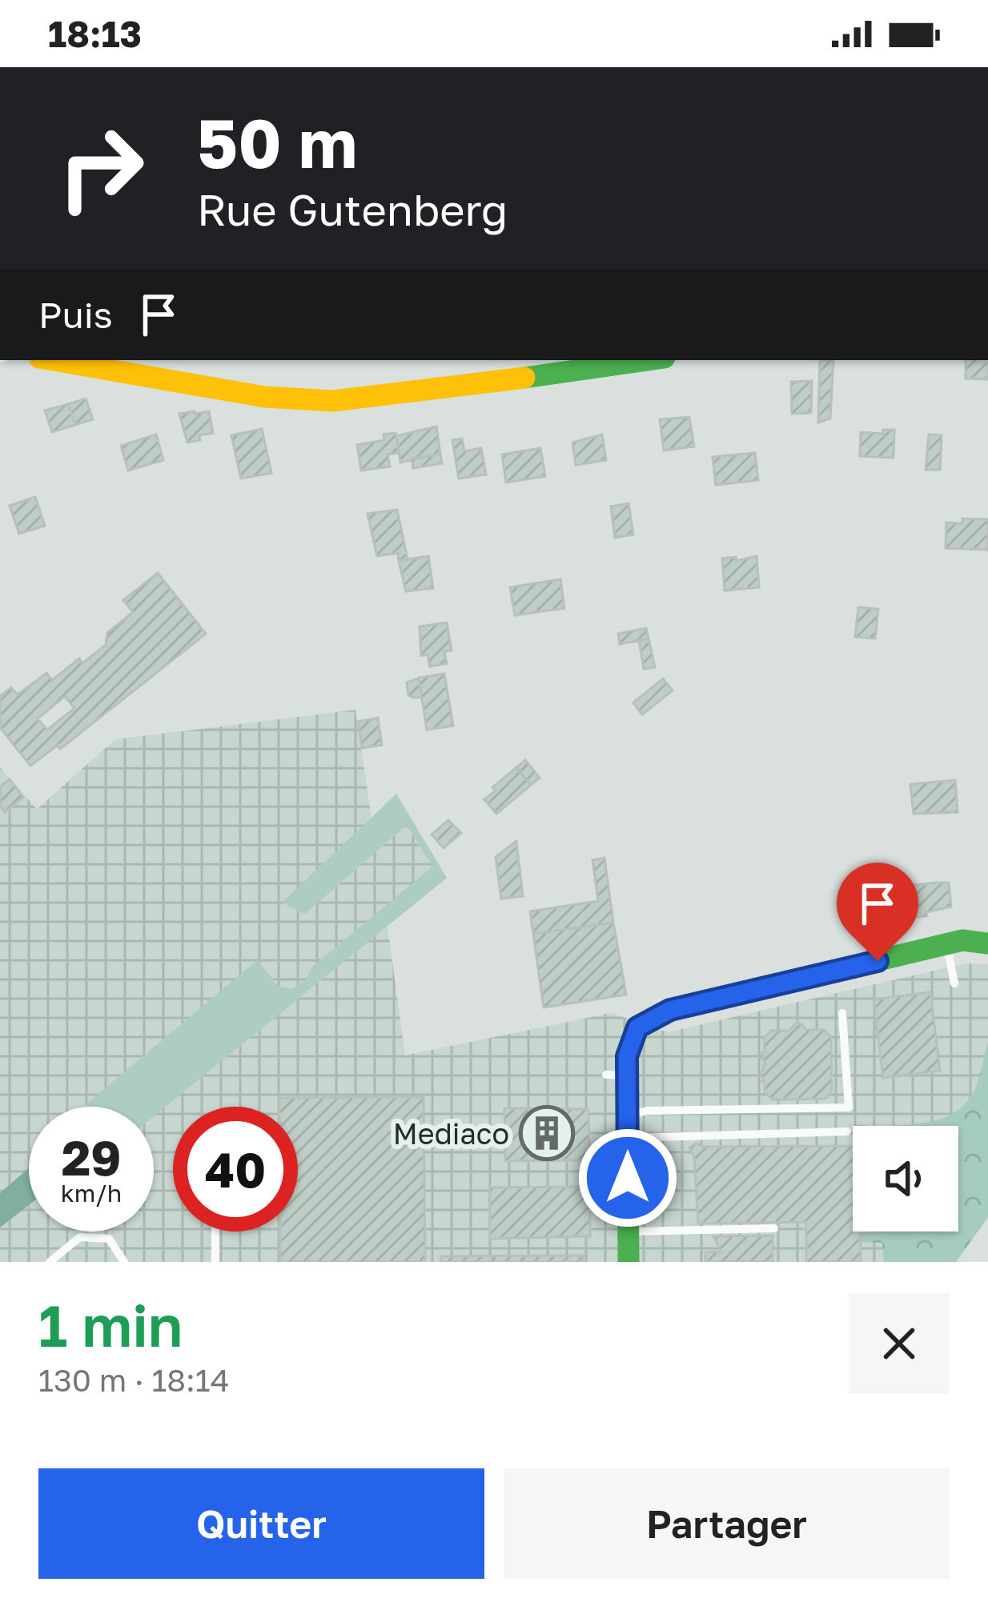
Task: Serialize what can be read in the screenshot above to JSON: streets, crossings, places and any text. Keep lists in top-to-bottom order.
{
  "places": {
    "building": ["Mediaco"]
  },
  "page": {
    "status": "18:13",
    "turn": ["50 m", "Rue Gutenberg"],
    "then": "Puis",
    "speed": "29 km/h",
    "limit": "40",
    "heading": ["1 min", "130 m · 18:14"],
    "buttons": ["Quitter", "Partager"]
  }
}
